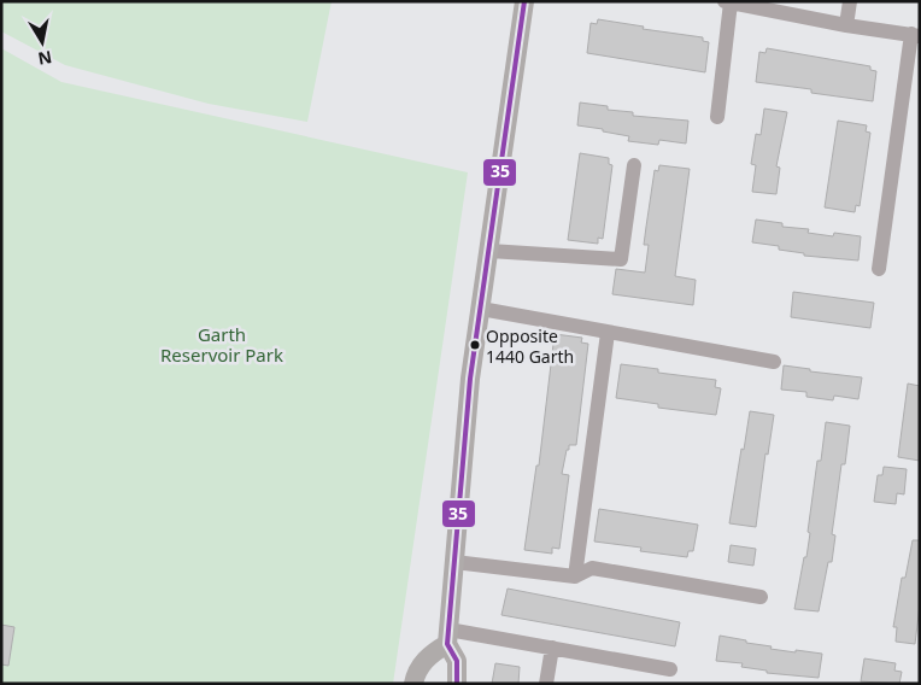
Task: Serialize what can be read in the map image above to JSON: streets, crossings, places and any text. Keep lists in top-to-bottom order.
{
  "parks": ["Garth Reservoir Park"],
  "places": ["Opposite 1440 Garth"],
  "lines": ["transit line 35"],
  "north": "bottom"
}
